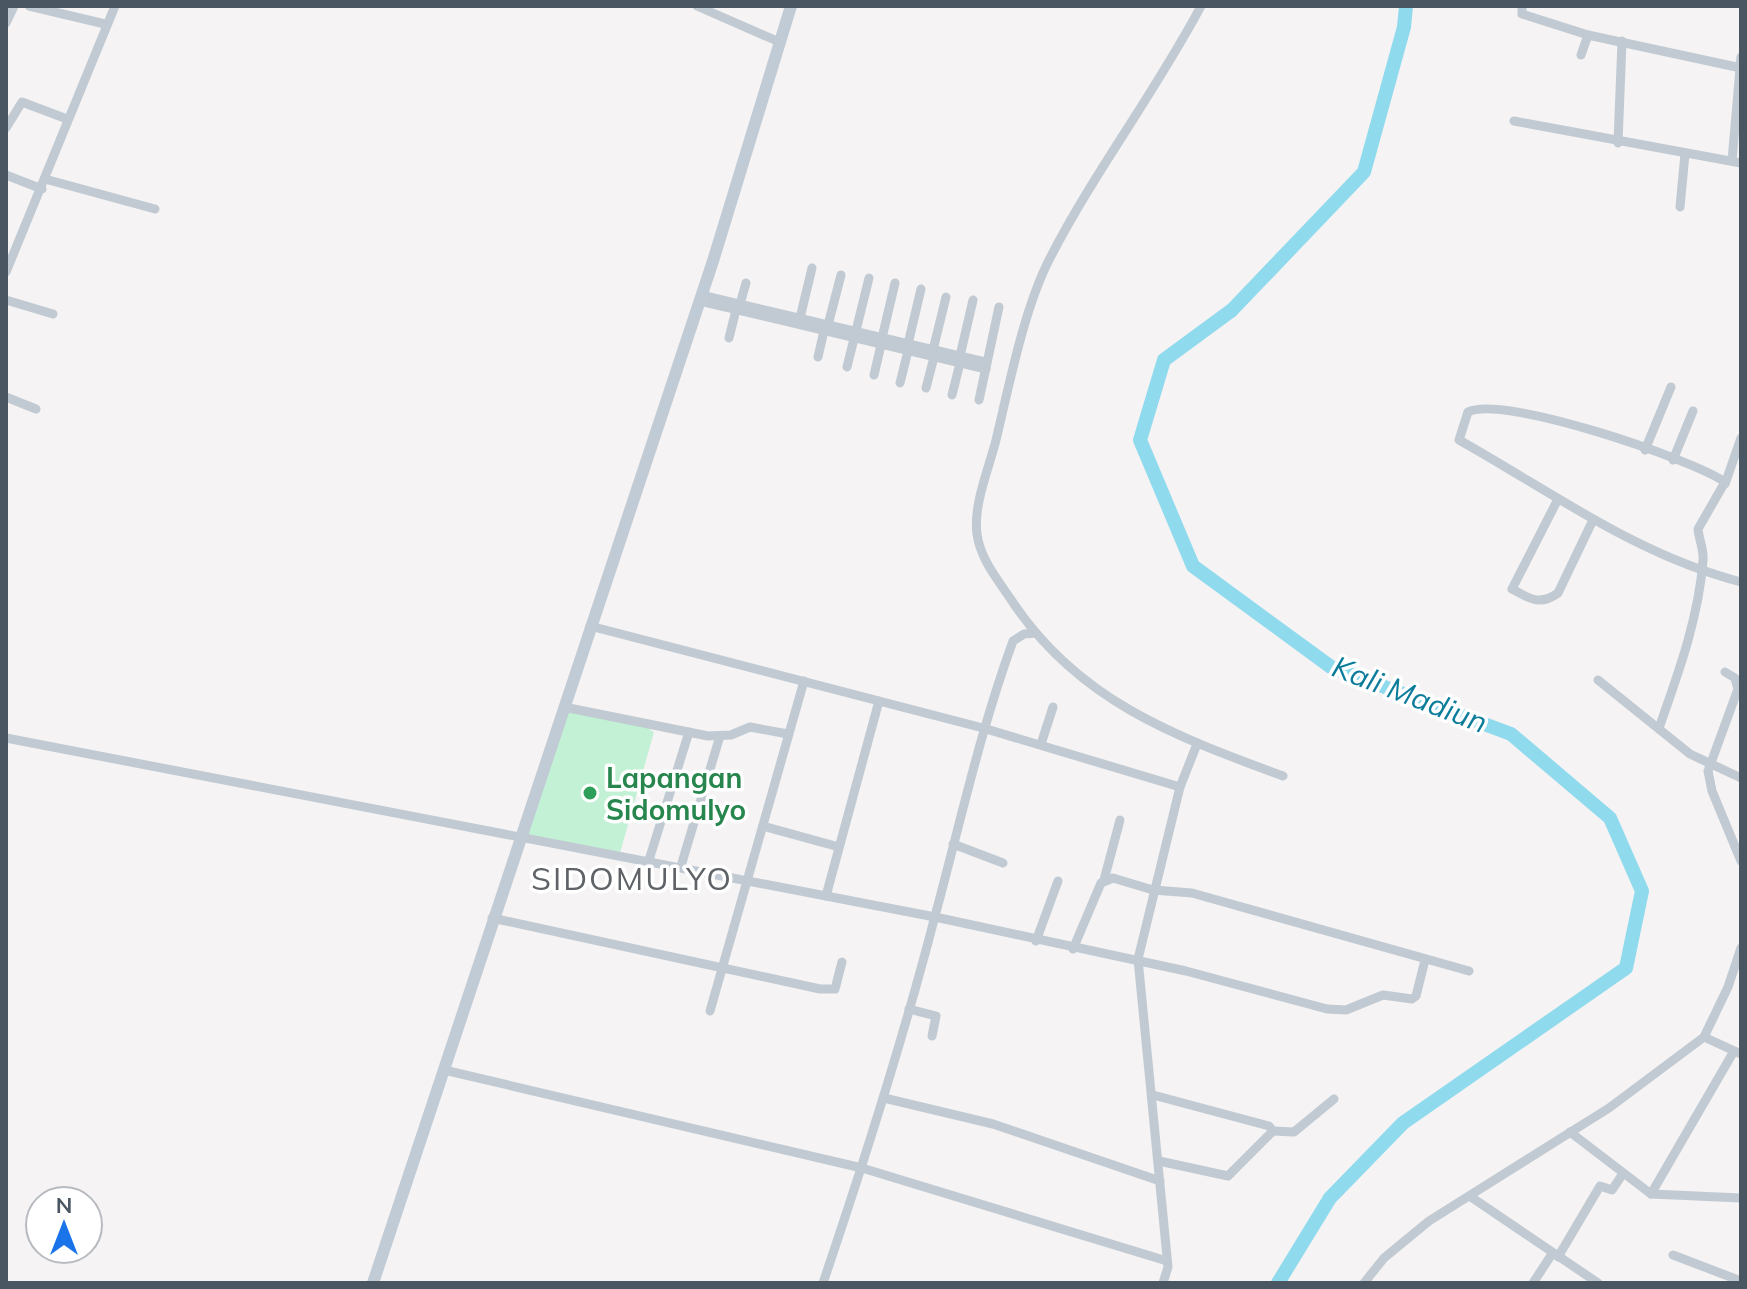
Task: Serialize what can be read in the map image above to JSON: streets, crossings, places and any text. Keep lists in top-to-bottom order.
{
  "districts": ["SIDOMULYO"],
  "water": ["Kali Madiun"],
  "places": ["Lapangan Sidomulyo"],
  "north": "top"
}
